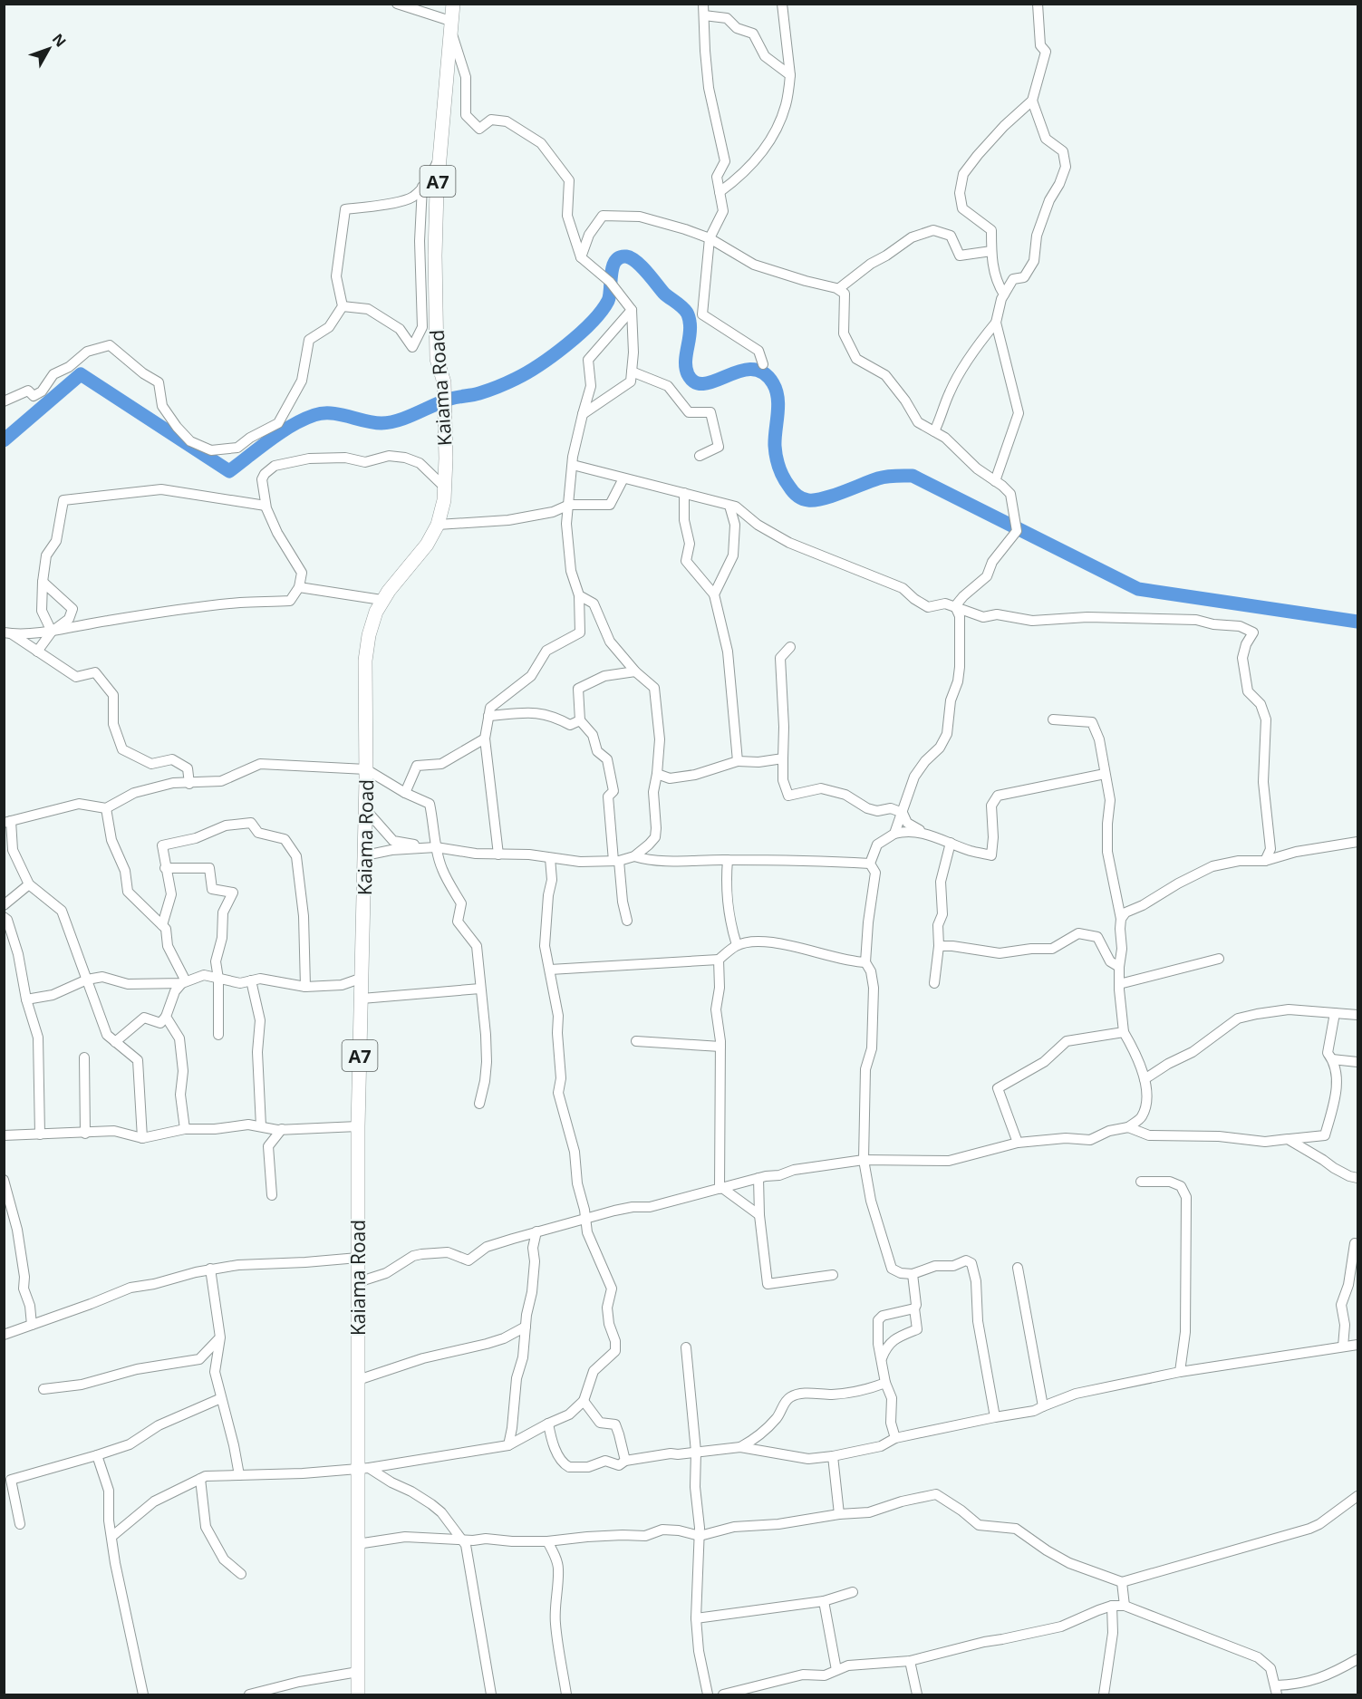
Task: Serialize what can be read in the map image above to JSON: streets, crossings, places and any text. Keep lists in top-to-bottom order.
{
  "streets": {
    "highway": ["A7", "Kaiama Road"]
  },
  "north": "top right"
}
